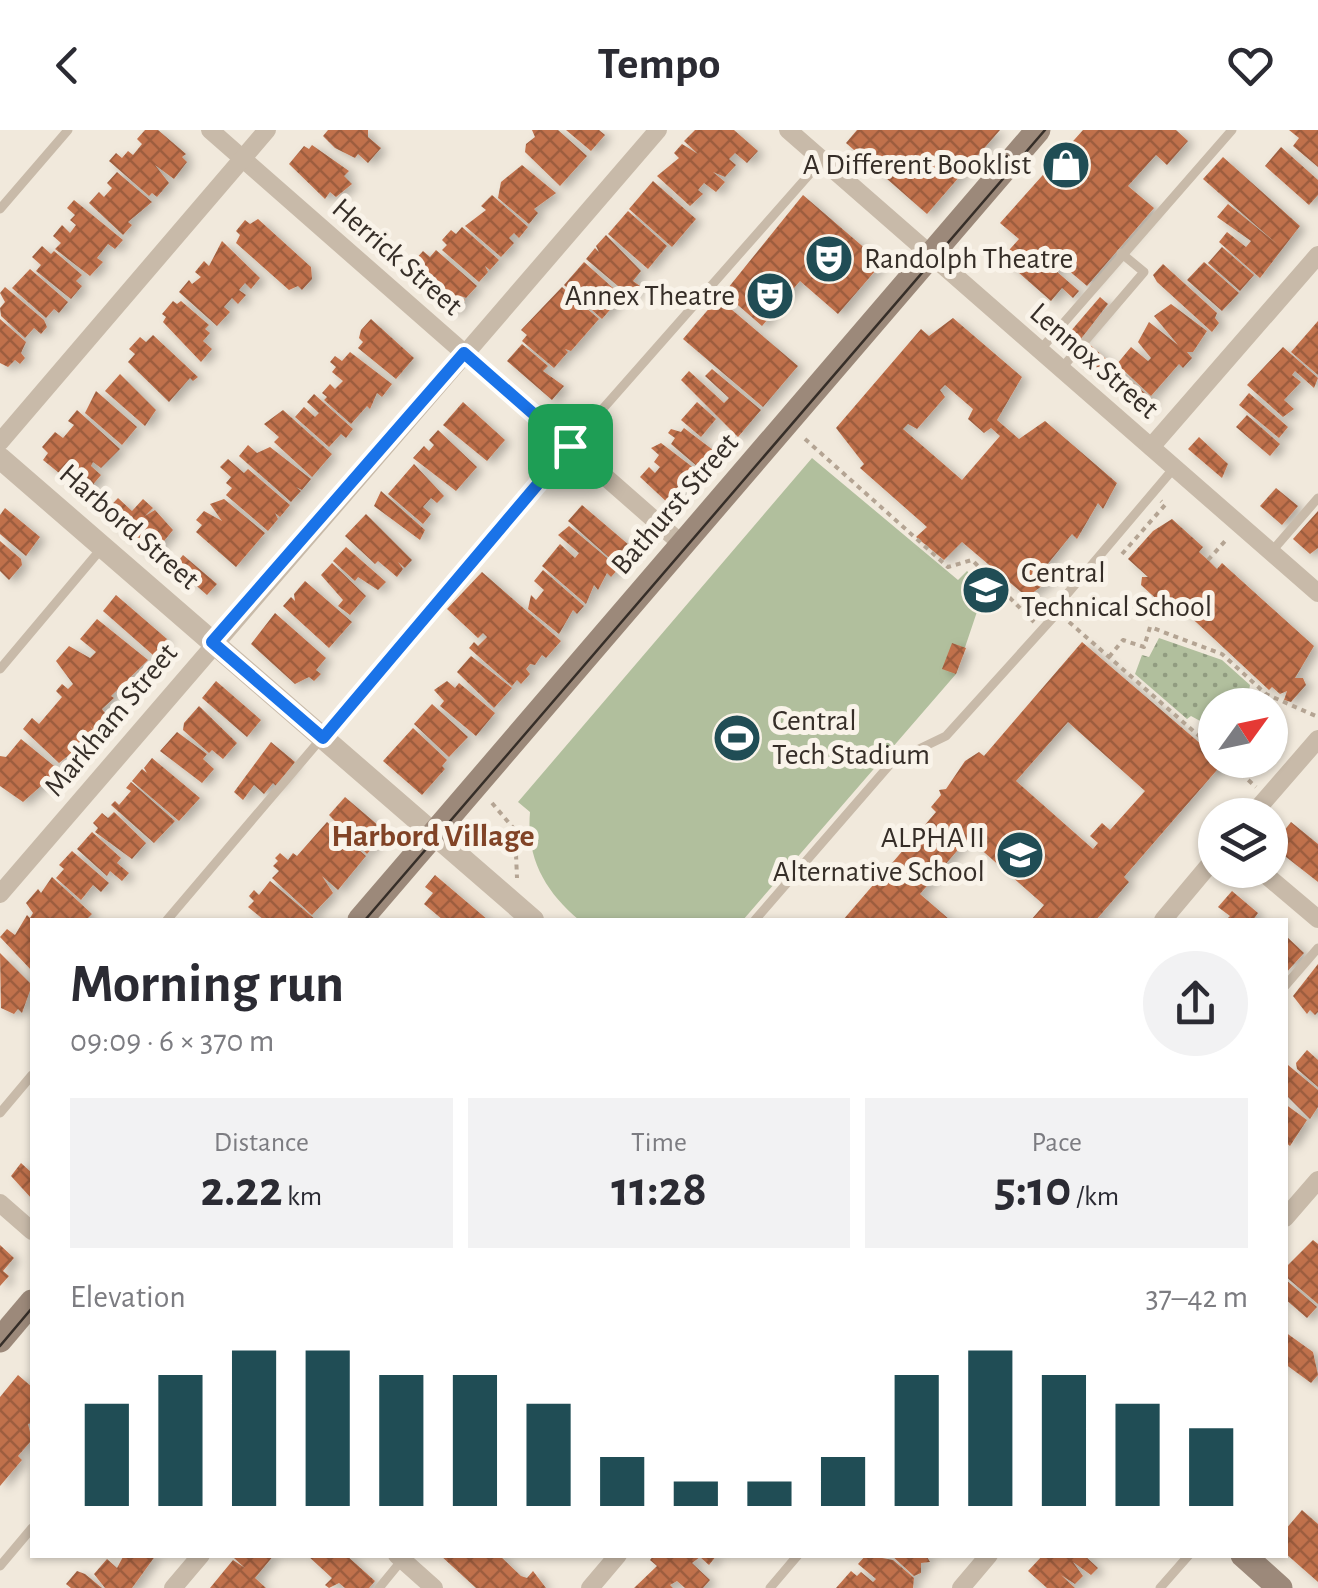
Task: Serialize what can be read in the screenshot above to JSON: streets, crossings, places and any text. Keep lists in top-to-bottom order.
{
  "streets": {
    "main road": ["Bathurst Street"],
    "street": [
      "Herrick Street",
      "Lennox Street",
      "Harbord Street",
      "Markham Street"
    ]
  },
  "crossings": [
    ["Herrick Street", "Bathurst Street"],
    ["Herrick Street", "Markham Street"],
    ["Lennox Street", "Bathurst Street"],
    ["Bathurst Street", "Harbord Street"],
    ["Harbord Street", "Markham Street"]
  ],
  "districts": ["Harbord Village"],
  "places": {
    "shop": ["A Different Booklist"],
    "theatre": ["Randolph Theatre", "Annex Theatre"],
    "school or university": ["Central Technical School", "ALPHA II Alternative School"],
    "sports": ["Central Tech Stadium"]
  },
  "north": "top right",
  "page": {
    "header": "Tempo",
    "heading": ["Morning run", "09:09 · 6 × 370 m"],
    "stats": [
      ["Distance", "2.22 km"],
      ["Time", "11:28"],
      ["Pace", "5:10 /km"]
    ],
    "chart": ["Elevation", "37–42 m"]
  }
}
